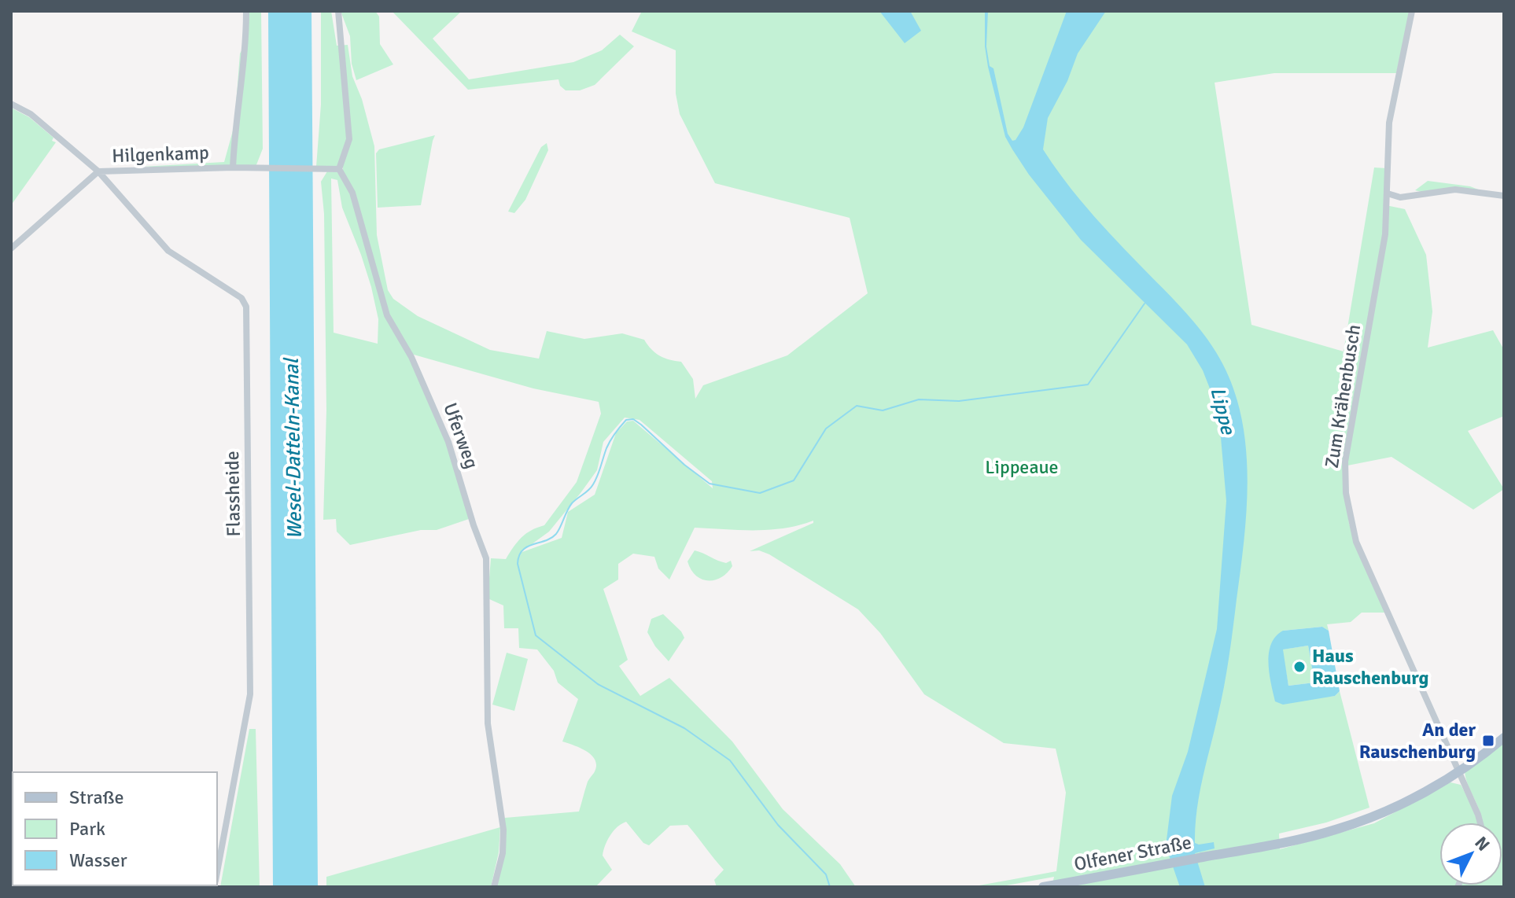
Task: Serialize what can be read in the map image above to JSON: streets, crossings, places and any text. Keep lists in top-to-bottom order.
{
  "streets": {
    "main road": ["Olfener Straße"],
    "street": [
      "Hilgenkamp",
      "Zum Krähenbusch",
      "Uferweg",
      "Flassheide"
    ]
  },
  "crossings": [
    ["Hilgenkamp", "Uferweg"],
    ["Hilgenkamp", "Flassheide"],
    ["Zum Krähenbusch", "Olfener Straße"]
  ],
  "water": ["Lippe", "Wesel-Datteln-Kanal"],
  "parks": ["Lippeaue"],
  "places": {
    "other": ["Haus Rauschenburg"],
    "transit": ["An der Rauschenburg"]
  },
  "legend": ["Straße", "Park", "Wasser"],
  "north": "top right"
}
